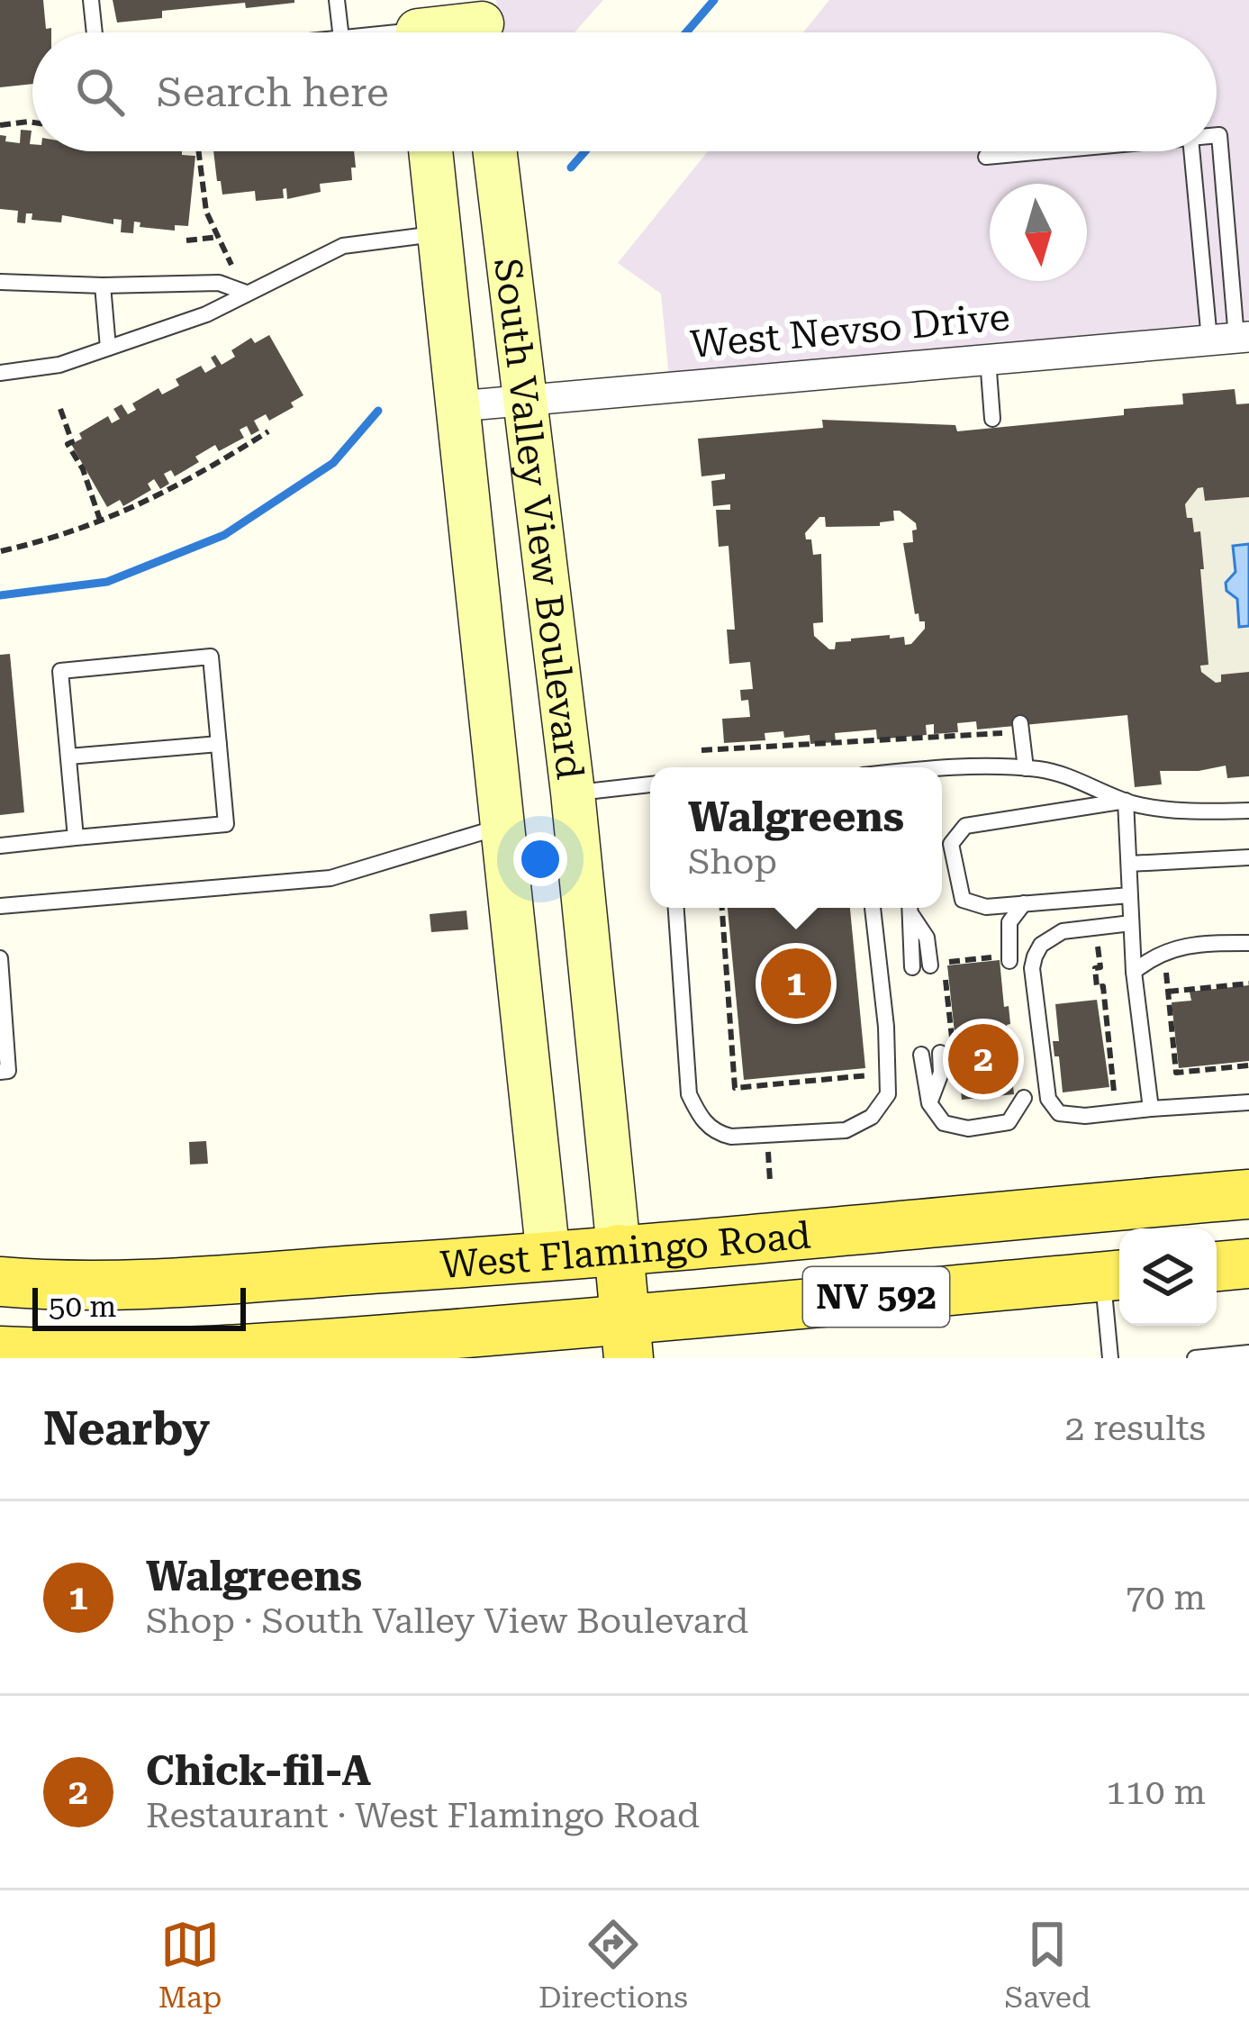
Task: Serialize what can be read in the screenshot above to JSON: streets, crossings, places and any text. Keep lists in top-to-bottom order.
{
  "streets": {
    "main road": ["South Valley View Boulevard", "West Flamingo Road", "NV 592"],
    "street": ["West Nevso Drive"]
  },
  "crossings": [
    ["West Nevso Drive", "South Valley View Boulevard"],
    ["South Valley View Boulevard", "West Flamingo Road"]
  ],
  "scale_bar": "50 m",
  "north": "bottom",
  "page": {
    "search": "Search here",
    "popup": ["Walgreens", "Shop"],
    "pins": ["1", "2"],
    "scale": "50 m",
    "heading": ["Nearby", "2 results"],
    "list": [
      {
        "mark": "1",
        "name": "Walgreens",
        "note": "Shop · South Valley View Boulevard",
        "value": "70 m"
      },
      {
        "mark": "2",
        "name": "Chick-fil-A",
        "note": "Restaurant · West Flamingo Road",
        "value": "110 m"
      }
    ],
    "nav": ["Map", "Directions", "Saved"]
  }
}
